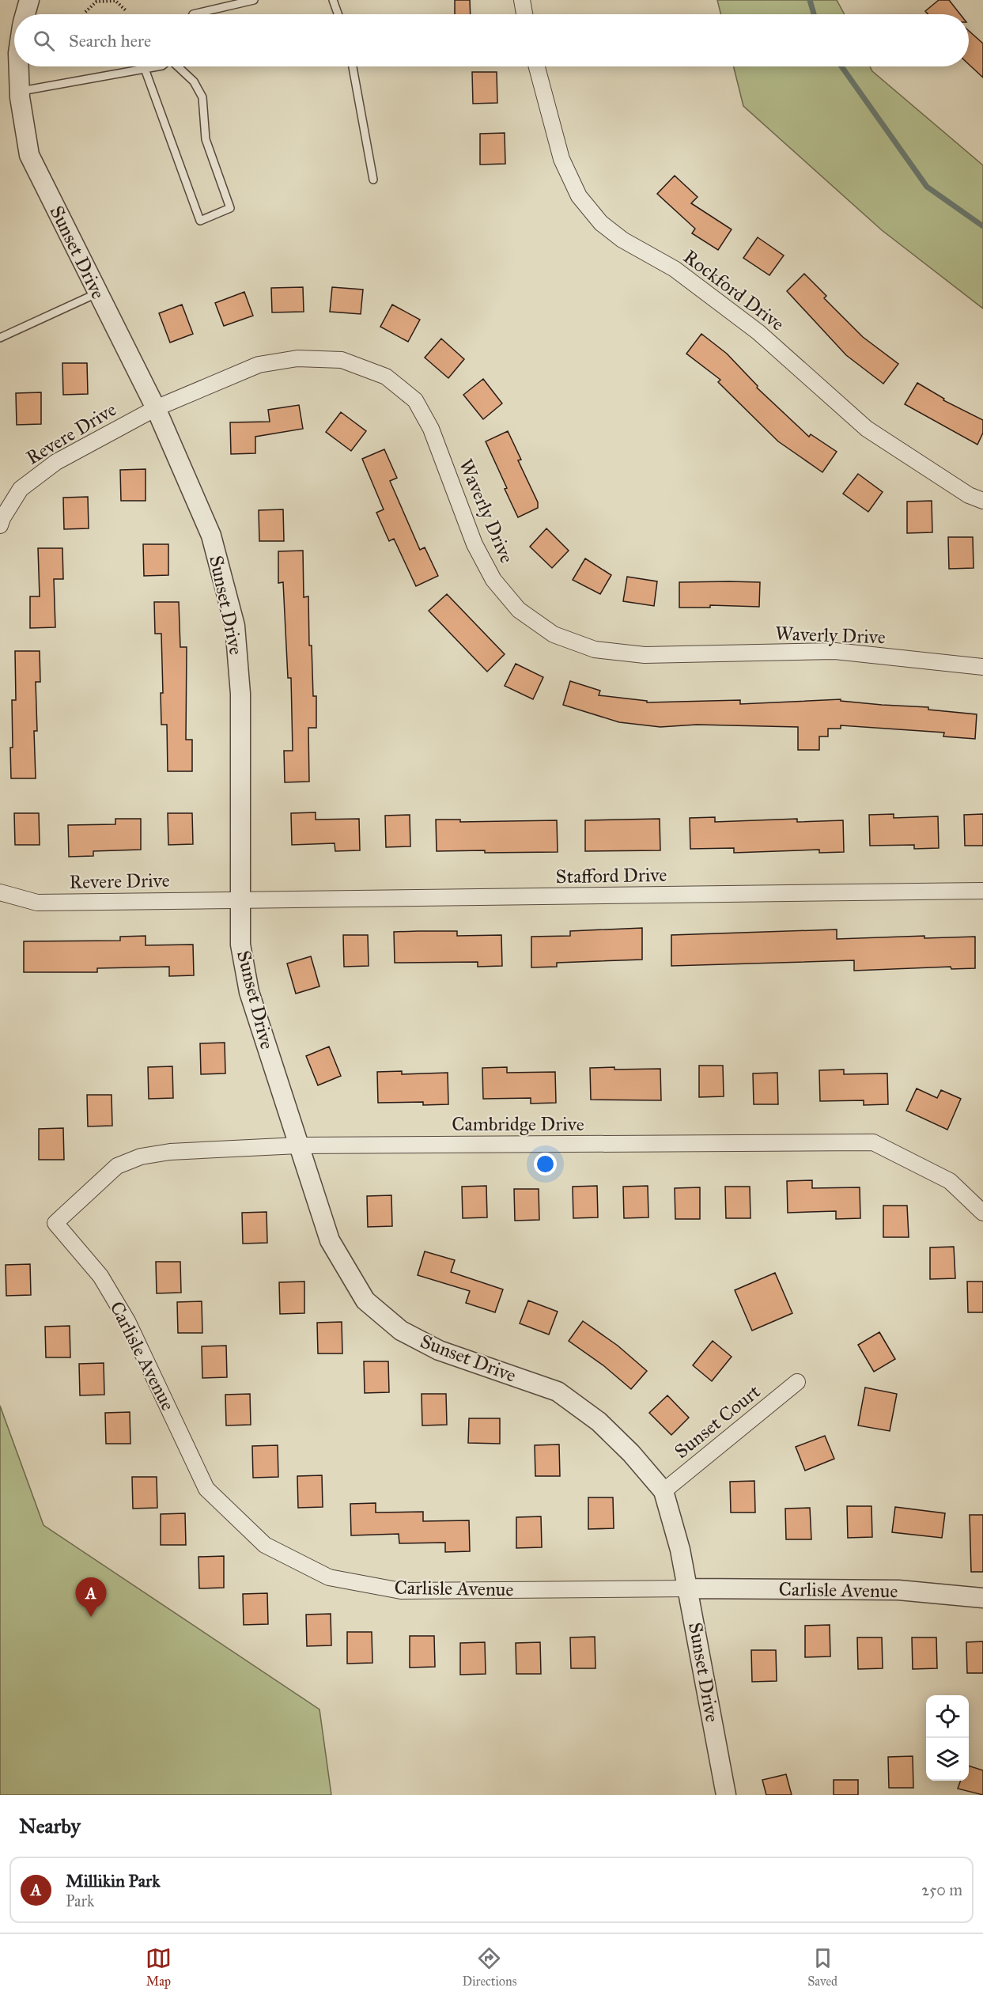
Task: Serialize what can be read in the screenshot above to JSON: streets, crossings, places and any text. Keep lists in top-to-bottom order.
{
  "streets": {
    "street": [
      "Sunset Drive",
      "Rockford Drive",
      "Revere Drive",
      "Waverly Drive",
      "Stafford Drive",
      "Cambridge Drive",
      "Carlisle Avenue",
      "Sunset Court"
    ]
  },
  "crossings": [
    ["Sunset Drive", "Revere Drive"],
    ["Sunset Drive", "Waverly Drive"],
    ["Sunset Drive", "Stafford Drive"],
    ["Sunset Drive", "Cambridge Drive"],
    ["Sunset Drive", "Carlisle Avenue"],
    ["Sunset Drive", "Sunset Court"],
    ["Revere Drive", "Waverly Drive"],
    ["Revere Drive", "Stafford Drive"],
    ["Cambridge Drive", "Carlisle Avenue"]
  ],
  "page": {
    "search": "Search here",
    "pins": "A",
    "heading": "Nearby",
    "list": [
      {
        "mark": "A",
        "name": "Millikin Park",
        "note": "Park",
        "value": "250 m"
      }
    ],
    "nav": ["Map", "Directions", "Saved"]
  }
}
